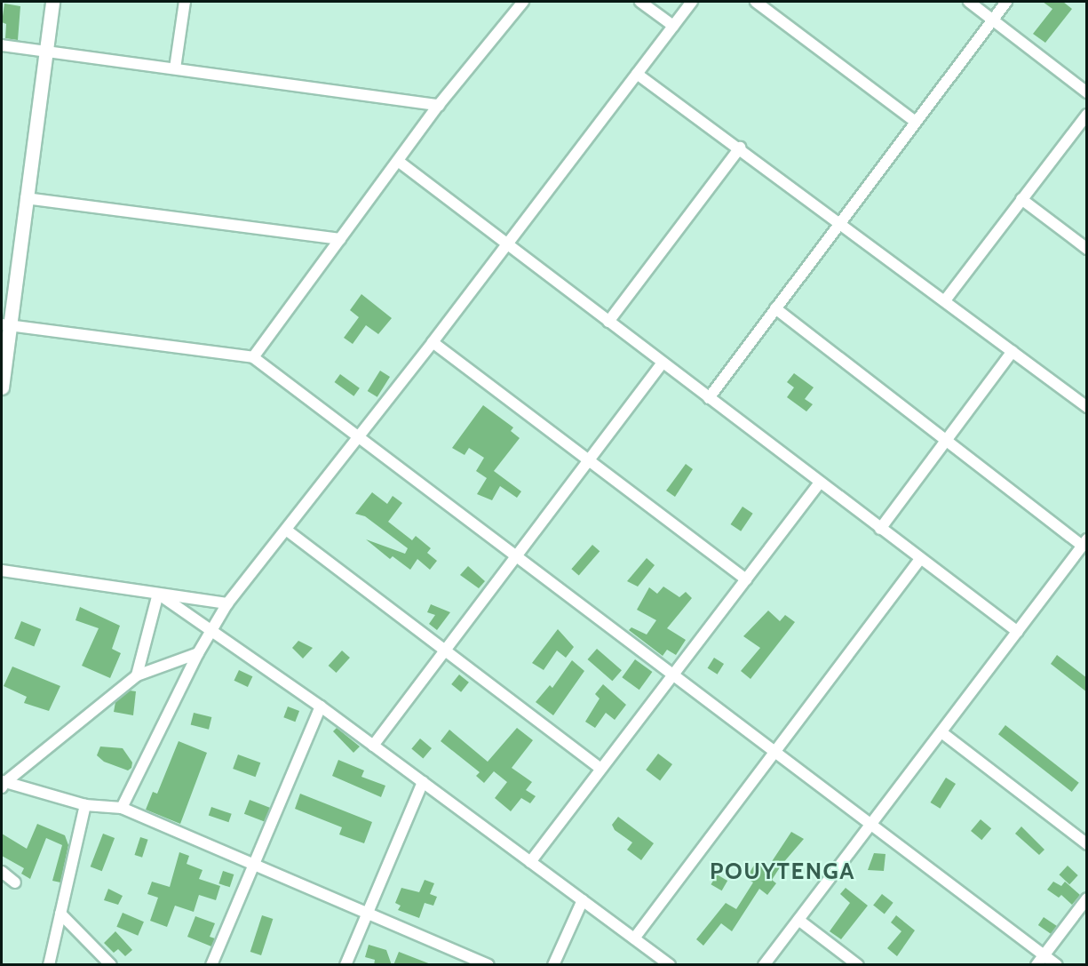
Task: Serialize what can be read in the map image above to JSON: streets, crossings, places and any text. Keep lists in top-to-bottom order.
{
  "districts": ["POUYTENGA"]
}
